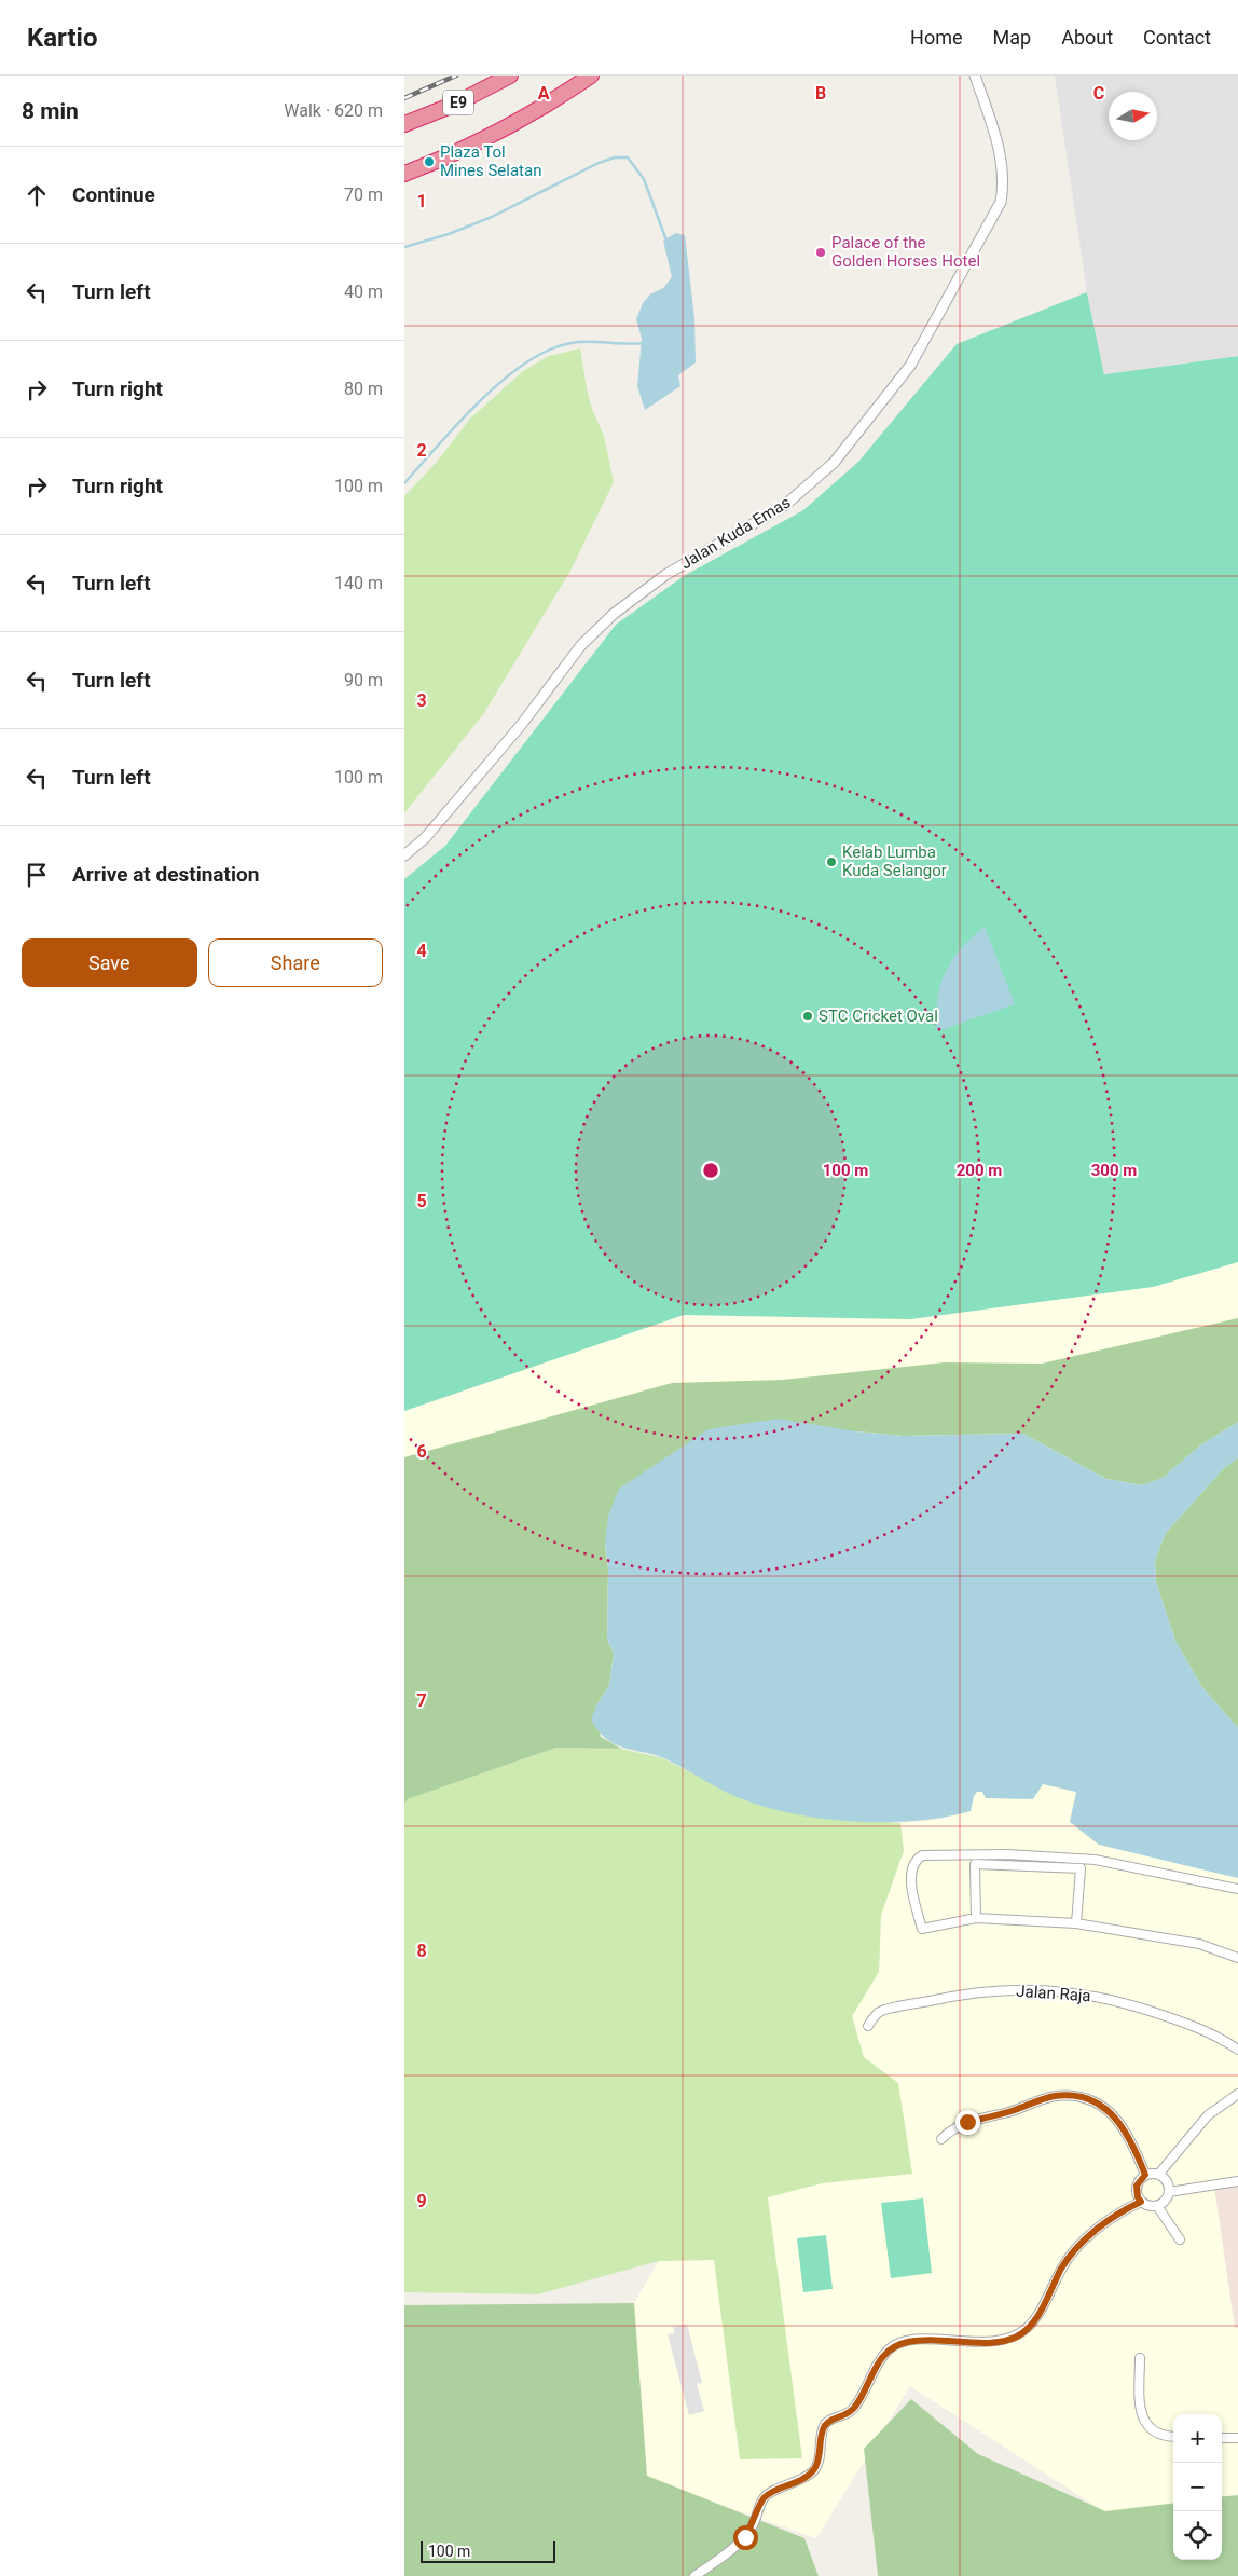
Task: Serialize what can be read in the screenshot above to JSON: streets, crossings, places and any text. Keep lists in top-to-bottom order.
{
  "streets": {
    "highway": ["E9"],
    "street": ["Jalan Kuda Emas", "Jalan Raja"]
  },
  "places": [
    "Plaza Tol Mines Selatan",
    "Palace of the Golden Horses Hotel",
    "Kelab Lumba Kuda Selangor",
    "STC Cricket Oval"
  ],
  "scale_bar": "100 m",
  "north": "right",
  "page": {
    "header": "Kartio",
    "nav": [
      "Home",
      "Map",
      "About",
      "Contact"
    ],
    "heading": ["8 min", "Walk · 620 m"],
    "list": [
      ["Continue", "70 m"],
      ["Turn left", "40 m"],
      ["Turn right", "80 m"],
      ["Turn right", "100 m"],
      ["Turn left", "140 m"],
      ["Turn left", "90 m"],
      ["Turn left", "100 m"],
      "Arrive at destination"
    ],
    "buttons": ["Save", "Share"],
    "map_buttons": ["+", "−"],
    "scale": "100 m"
  },
  "grid": {
    "columns": ["A", "B", "C"],
    "rows": [
      "1",
      "2",
      "3",
      "4",
      "5",
      "6",
      "7",
      "8",
      "9"
    ]
  },
  "rings": ["100 m", "200 m", "300 m"]
}
